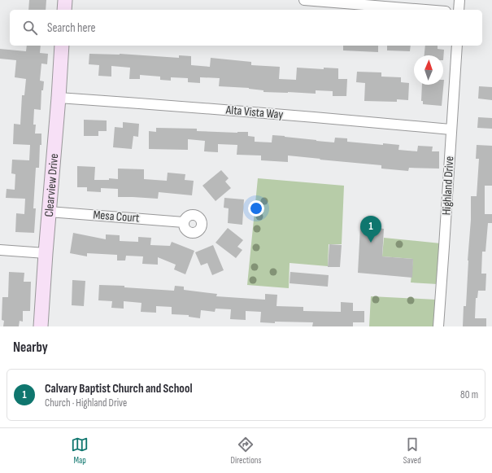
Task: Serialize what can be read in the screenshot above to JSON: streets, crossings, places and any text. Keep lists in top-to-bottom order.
{
  "streets": {
    "street": [
      "Alta Vista Way",
      "Clearview Drive",
      "Highland Drive",
      "Mesa Court"
    ]
  },
  "crossings": [
    ["Alta Vista Way", "Clearview Drive"],
    ["Alta Vista Way", "Highland Drive"],
    ["Clearview Drive", "Mesa Court"]
  ],
  "north": "top",
  "page": {
    "search": "Search here",
    "pins": "1",
    "heading": "Nearby",
    "list": [
      {
        "mark": "1",
        "name": "Calvary Baptist Church and School",
        "note": "Church · Highland Drive",
        "value": "80 m"
      }
    ],
    "nav": ["Map", "Directions", "Saved"]
  }
}
